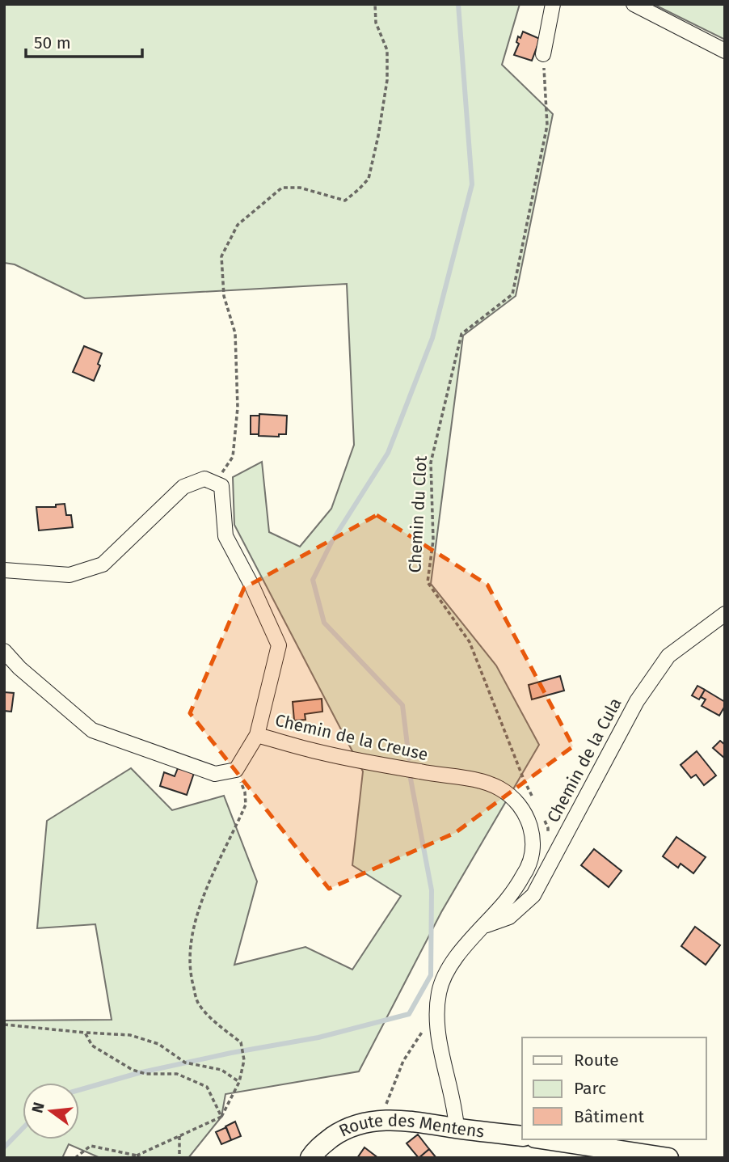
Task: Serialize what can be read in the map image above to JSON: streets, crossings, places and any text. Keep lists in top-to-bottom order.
{
  "streets": {
    "street": ["Chemin de la Creuse", "Chemin de la Cula", "Route des Mentens"],
    "path": ["Chemin du Clot"]
  },
  "crossings": [
    ["Chemin de la Creuse", "Chemin de la Cula"],
    ["Chemin de la Creuse", "Route des Mentens"]
  ],
  "legend": ["Route", "Parc", "Bâtiment"],
  "scale_bar": "50 m",
  "north": "left"
}
